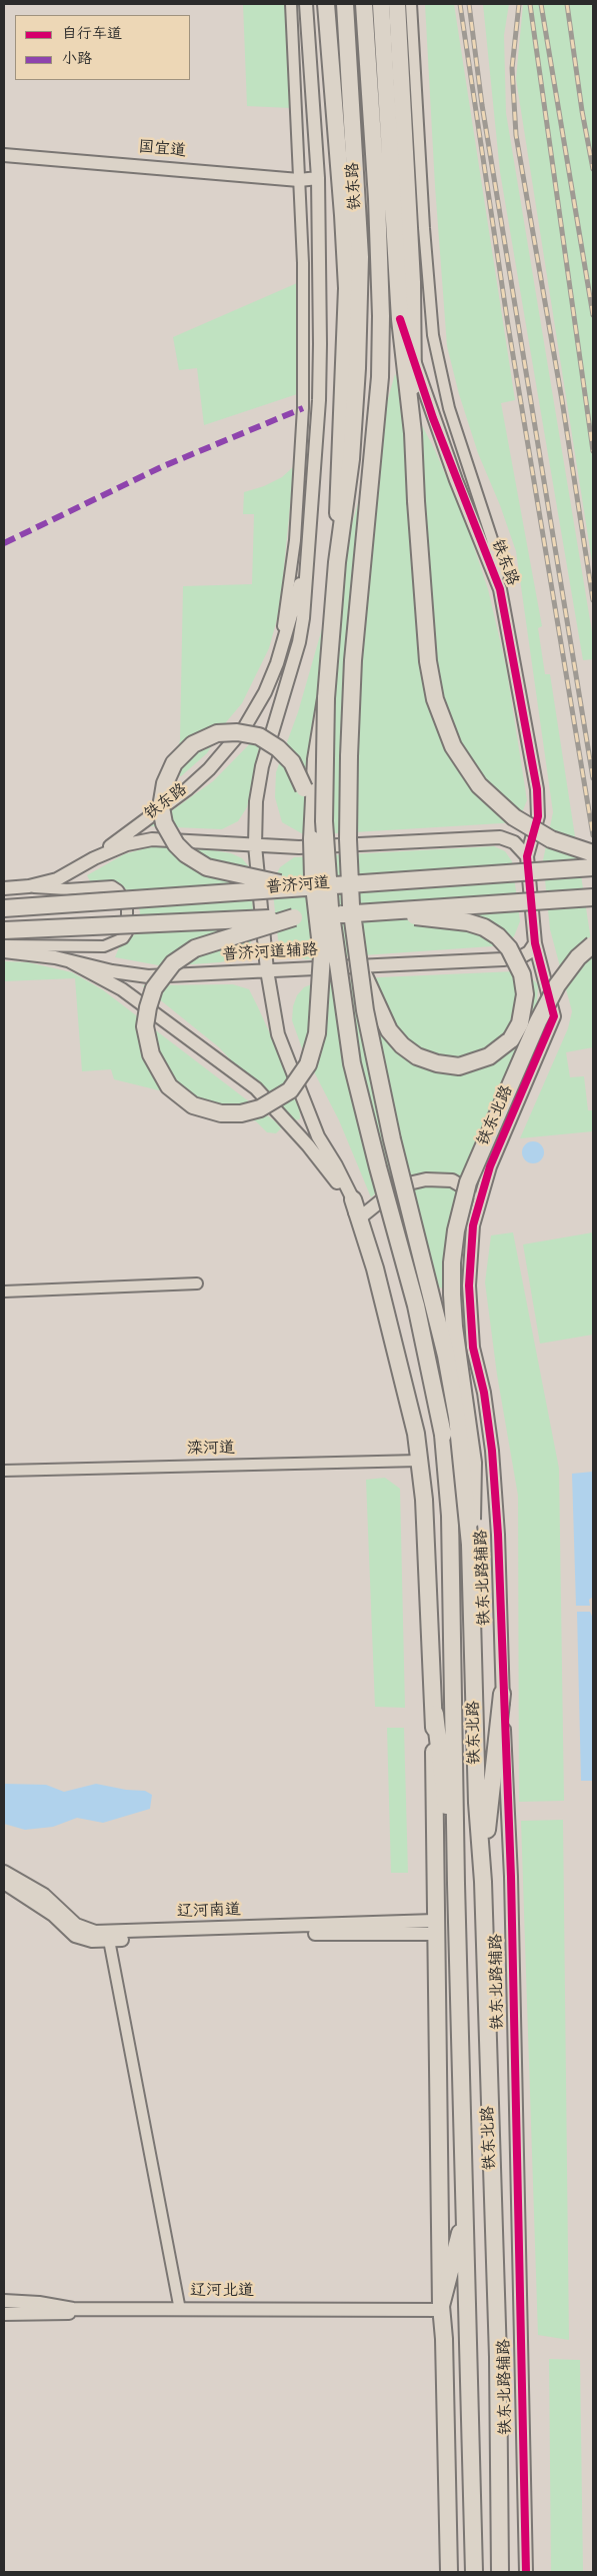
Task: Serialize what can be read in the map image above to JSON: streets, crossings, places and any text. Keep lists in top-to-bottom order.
{
  "streets": {
    "main road": ["铁东路", "普济河道", "铁东北路"],
    "street": [
      "国宜道",
      "普济河道辅路",
      "滦河道",
      "铁东北路辅路",
      "辽河南道",
      "辽河北道"
    ]
  },
  "crossings": [
    ["国宜道", "铁东路"],
    ["铁东路", "普济河道辅路"],
    ["铁东路", "铁东北路"],
    ["普济河道辅路", "铁东北路"],
    ["铁东北路", "铁东北路辅路"]
  ],
  "legend": ["自行车道", "小路"]
}
